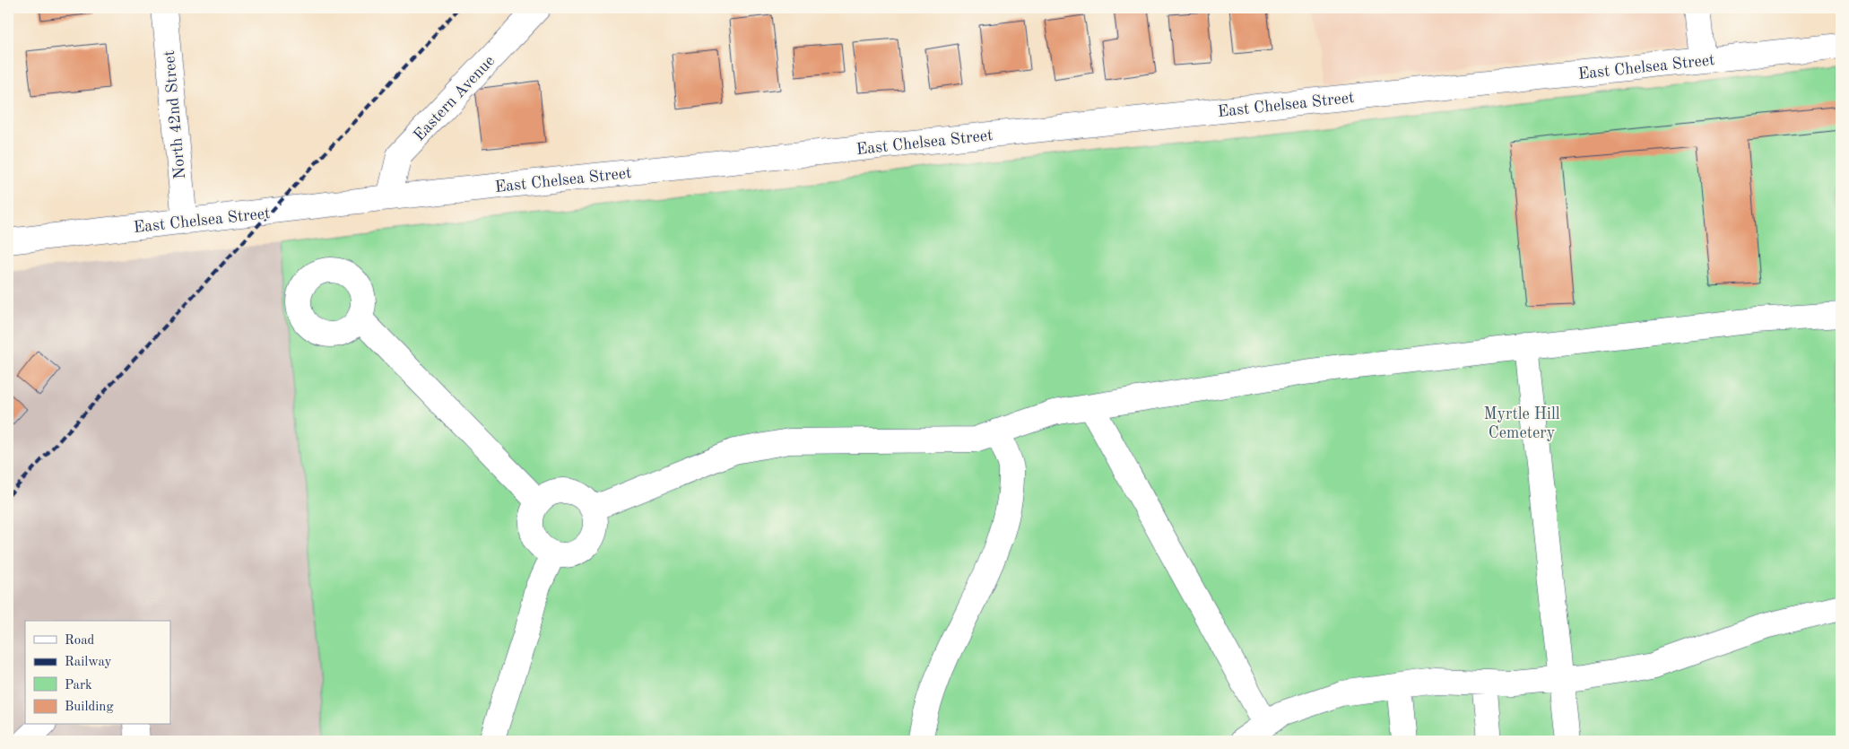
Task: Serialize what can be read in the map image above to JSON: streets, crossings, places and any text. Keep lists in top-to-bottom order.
{
  "streets": {
    "street": ["East Chelsea Street", "Eastern Avenue", "North 42nd Street"]
  },
  "crossings": [
    ["East Chelsea Street", "Eastern Avenue"],
    ["East Chelsea Street", "North 42nd Street"]
  ],
  "parks": ["Myrtle Hill Cemetery"],
  "legend": [
    "Road",
    "Railway",
    "Park",
    "Building"
  ]
}
